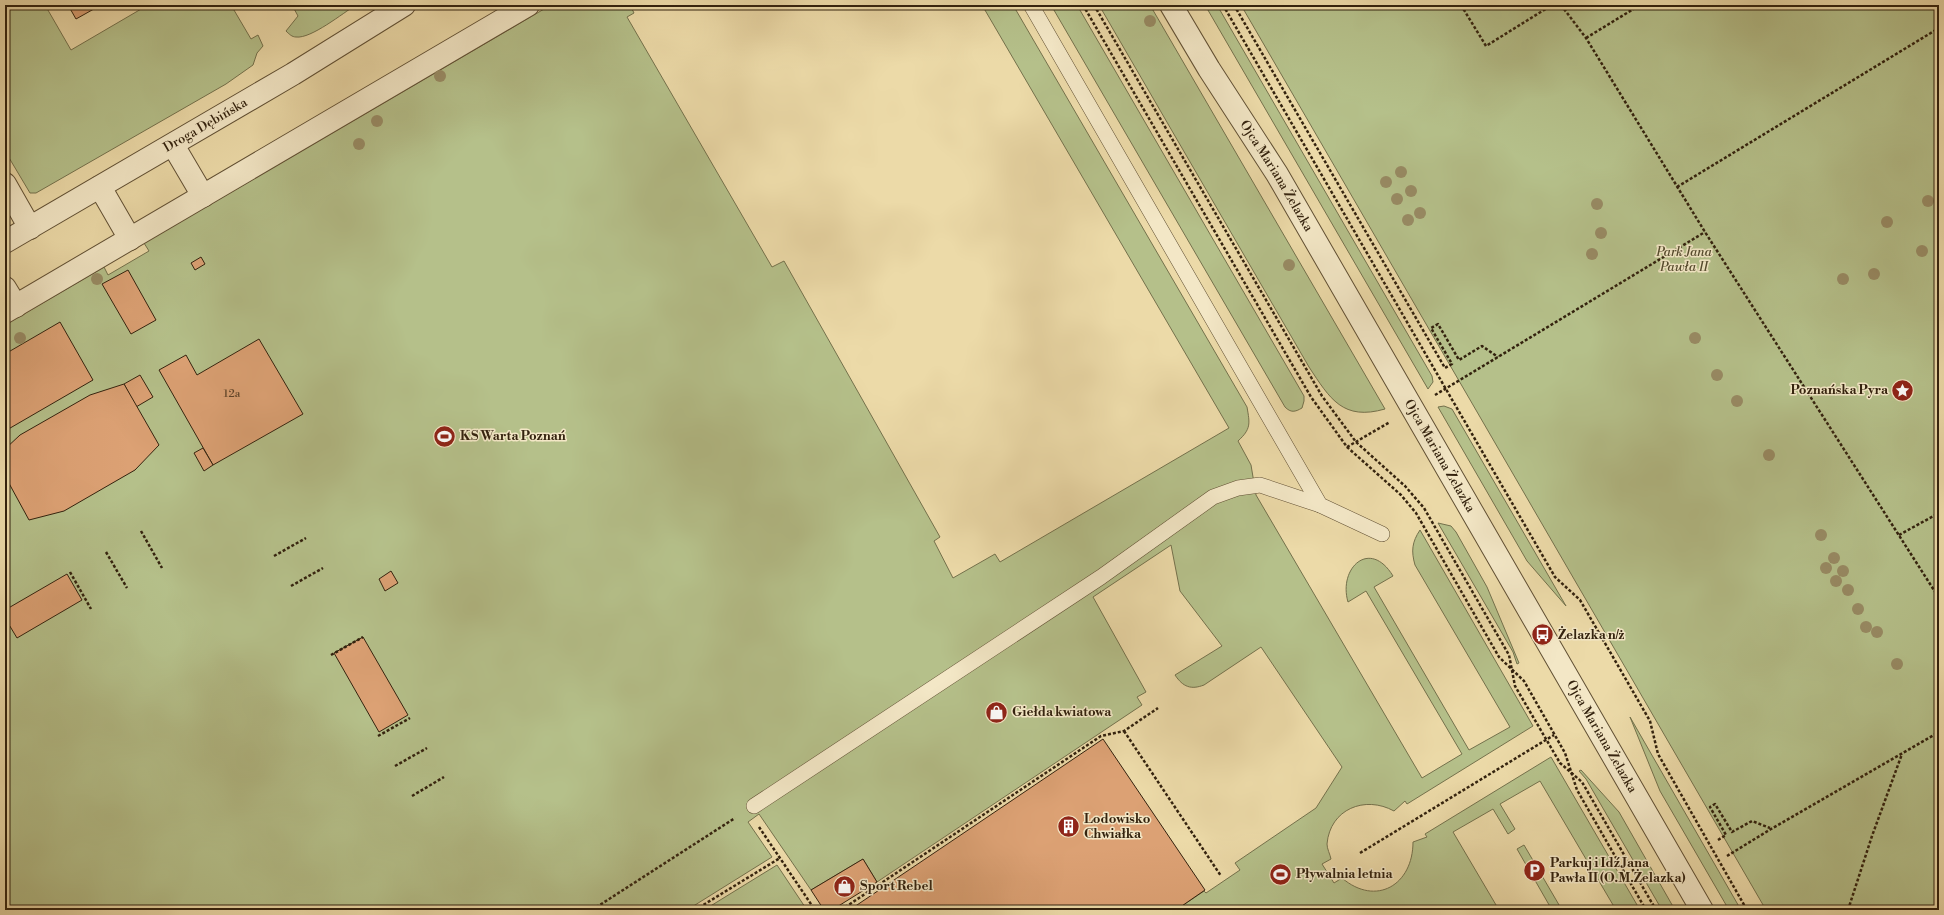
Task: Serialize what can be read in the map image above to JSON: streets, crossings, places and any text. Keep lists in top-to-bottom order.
{
  "streets": {
    "street": ["Droga Dębińska", "Ojca Mariana Żelazka"]
  },
  "parks": ["Park Jana Pawła II"],
  "places": {
    "place": ["Poznańska Pyra"],
    "sports": ["KS Warta Poznań", "Pływalnia letnia"],
    "bus stop": ["Żelazka n/ż"],
    "shop": ["Giełda kwiatowa", "Sport Rebel"],
    "building": ["Lodowisko Chwiałka"],
    "parking": ["Parkuj i Idź Jana Pawła II (O.M.Żelazka)"]
  },
  "house_numbers": ["12a"]
}
